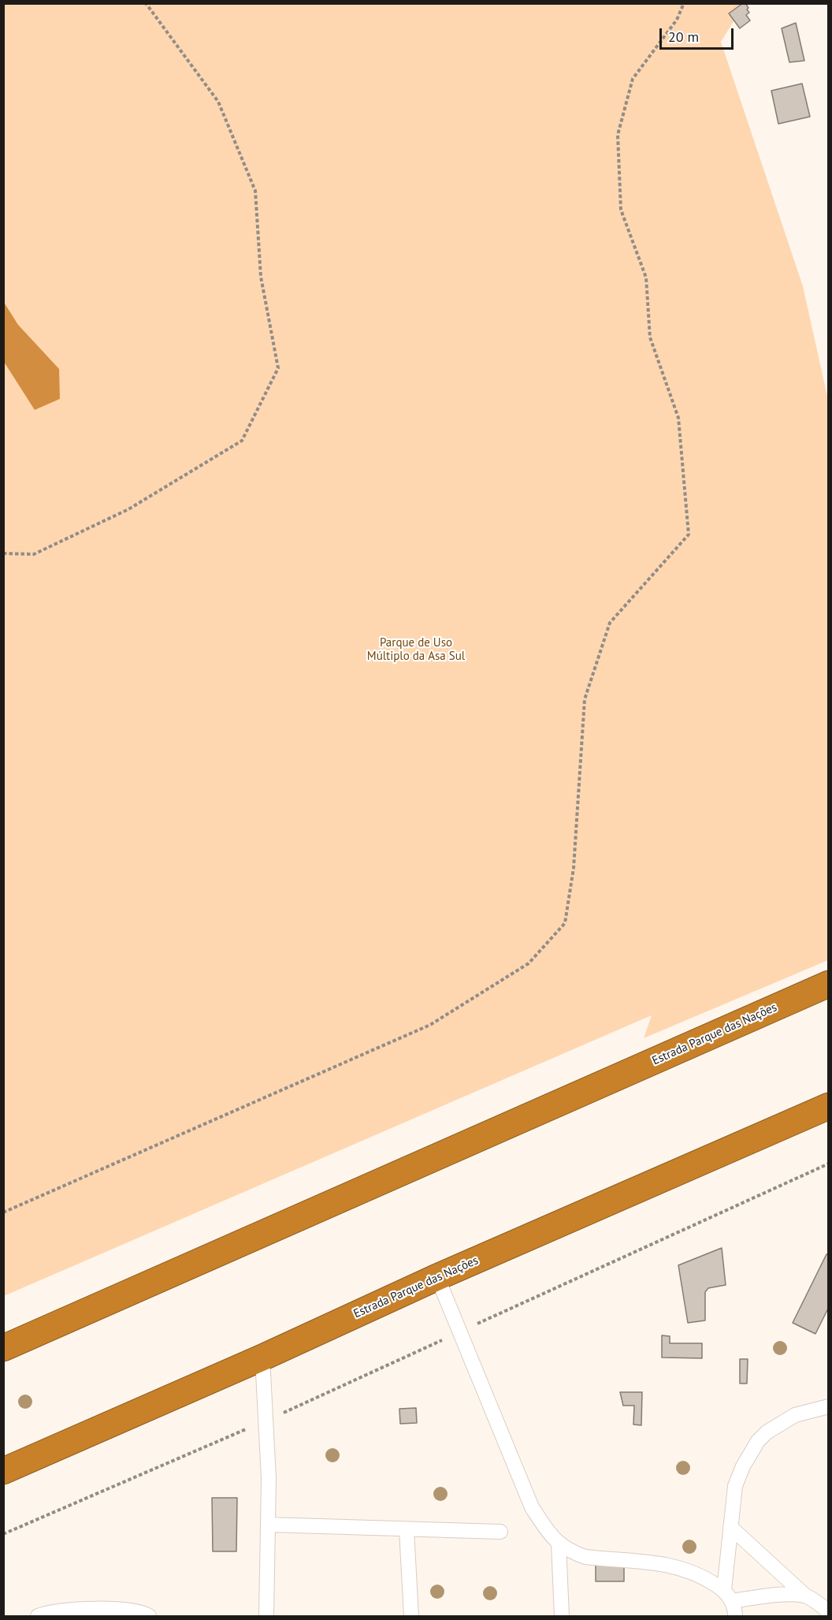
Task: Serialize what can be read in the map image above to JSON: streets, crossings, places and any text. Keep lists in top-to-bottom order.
{
  "streets": {
    "highway": ["Estrada Parque das Nações"]
  },
  "parks": ["Parque de Uso Múltiplo da Asa Sul"],
  "scale_bar": "20 m"
}
